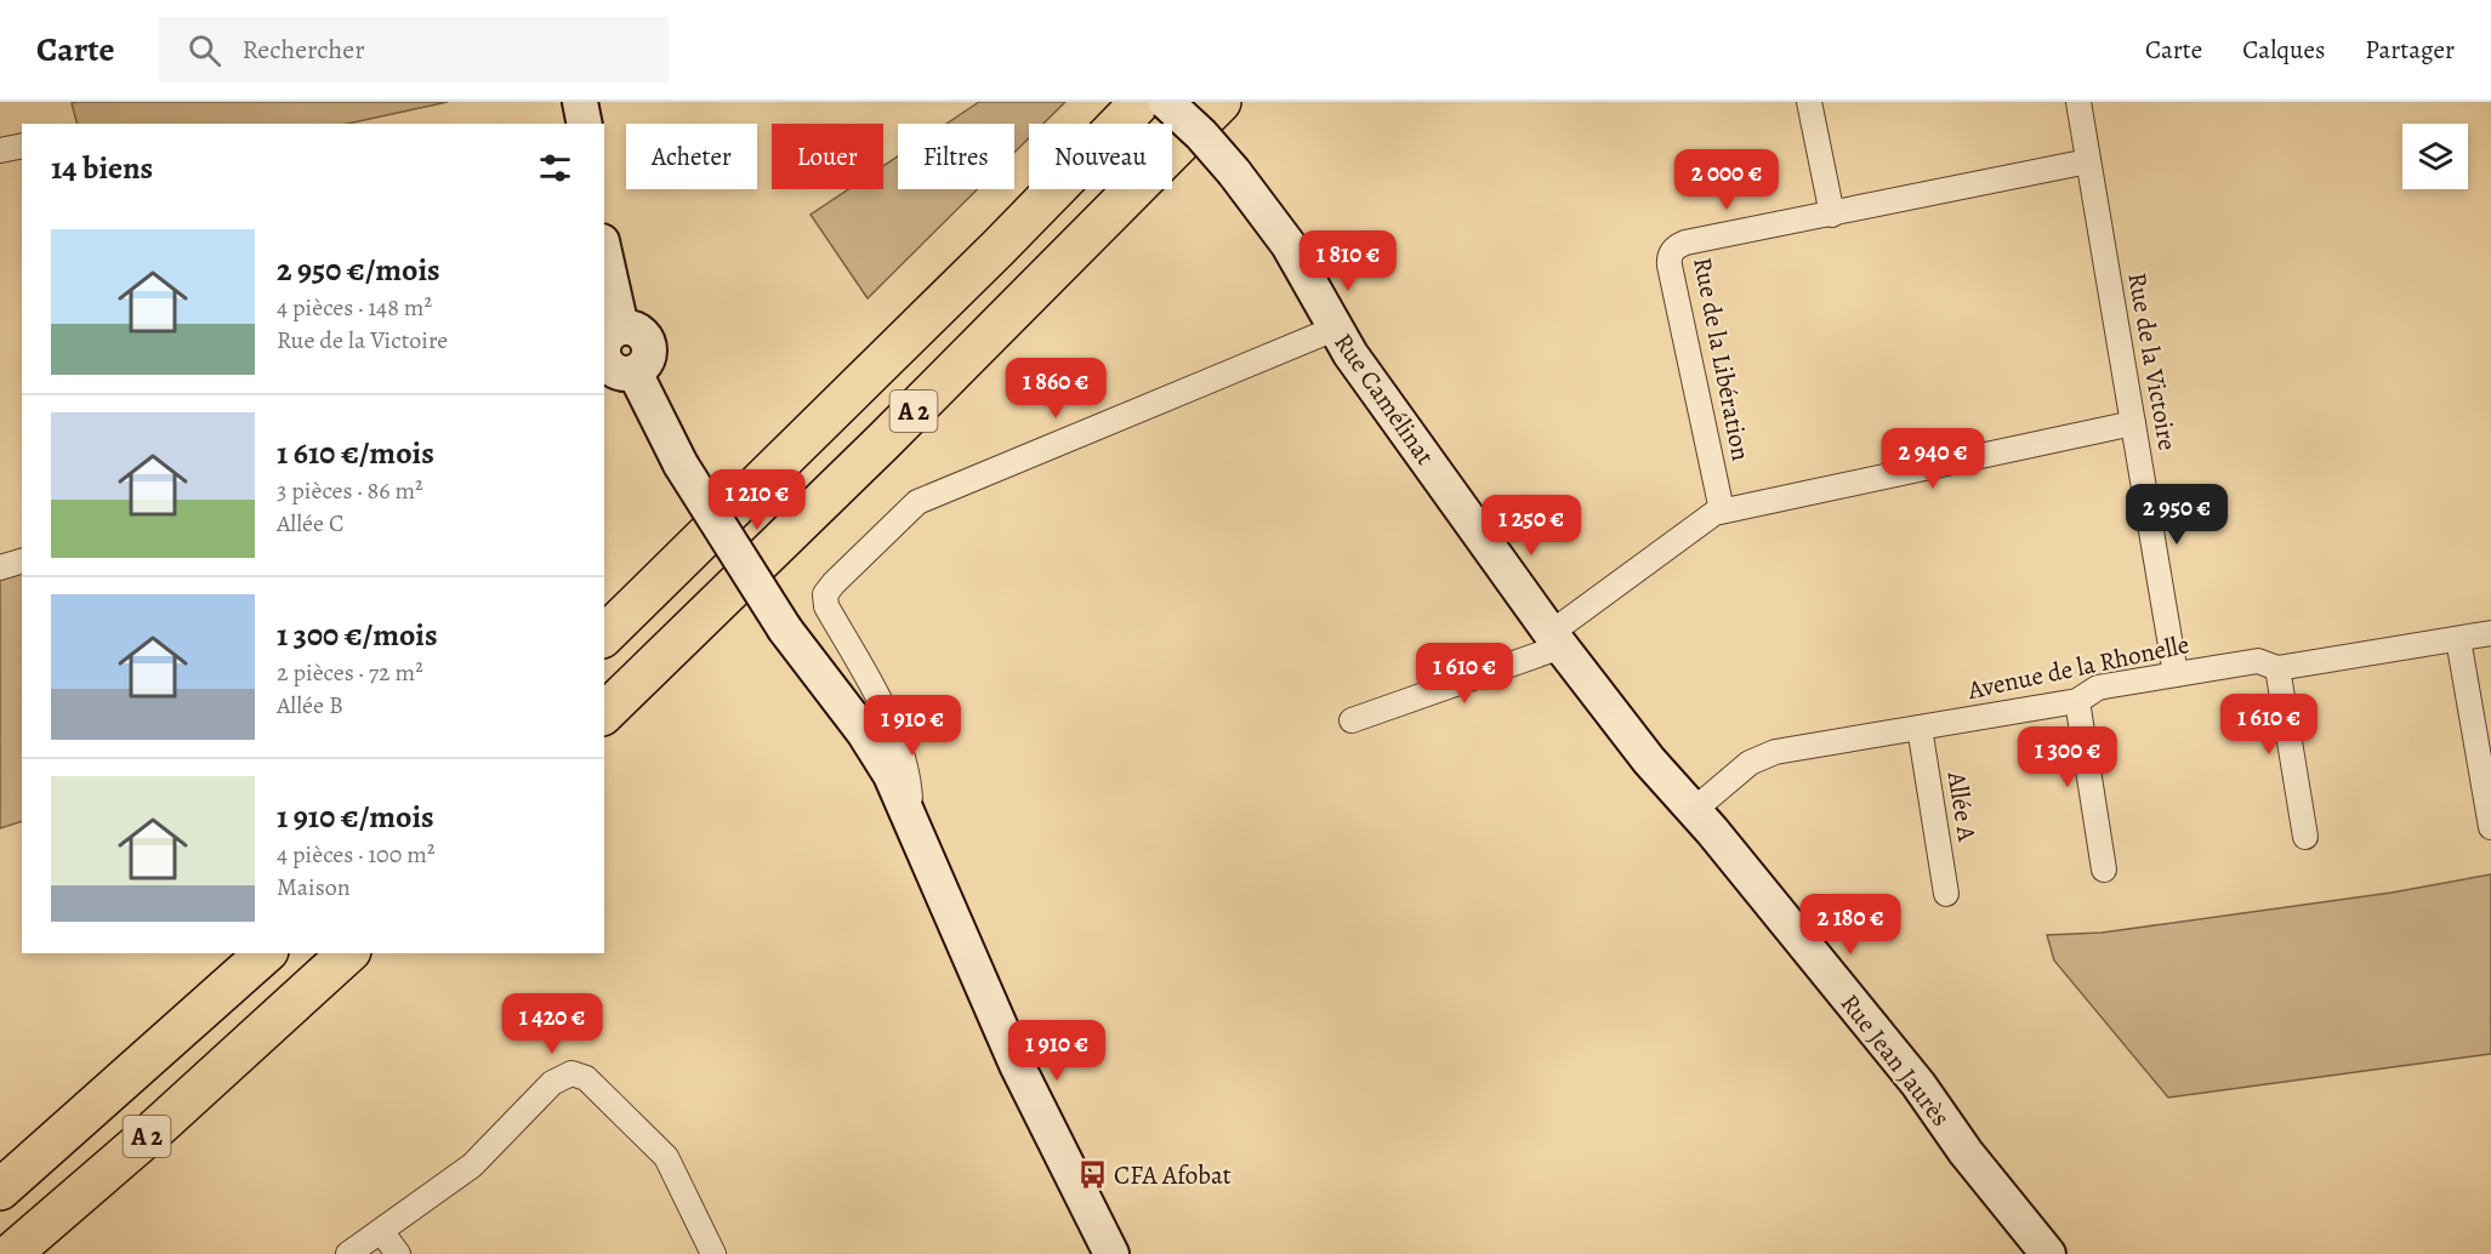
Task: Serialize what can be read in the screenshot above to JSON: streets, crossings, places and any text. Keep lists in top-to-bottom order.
{
  "streets": {
    "highway": ["A 2"],
    "street": [
      "Rue de la Libération",
      "Rue de la Victoire",
      "Rue Camélinat",
      "Avenue de la Rhonelle",
      "Allée A",
      "Rue Jean Jaurès"
    ]
  },
  "crossings": [
    ["Rue de la Libération", "Rue de la Victoire"],
    ["Rue de la Victoire", "Avenue de la Rhonelle"],
    ["Rue Camélinat", "Rue Jean Jaurès"],
    ["Avenue de la Rhonelle", "Allée A"],
    ["Avenue de la Rhonelle", "Rue Jean Jaurès"]
  ],
  "places": {
    "bus stop": ["CFA Afobat"]
  },
  "page": {
    "header": "Carte",
    "search": "Rechercher",
    "nav": ["Carte", "Calques", "Partager"],
    "chip": [
      "Acheter",
      "Louer",
      "Filtres",
      "Nouveau"
    ],
    "heading": "14 biens",
    "price": [
      "2 000 €",
      "1 810 €",
      "1 860 €",
      "2 940 €",
      "1 210 €",
      "2 950 €",
      "1 250 €",
      "1 610 €",
      "1 610 €",
      "1 910 €",
      "1 300 €",
      "2 180 €",
      "1 420 €",
      "1 910 €"
    ],
    "list": [
      {
        "name": "2 950 €/mois",
        "note": "4 pièces · 148 m² · Rue de la Victoire"
      },
      {
        "name": "1 610 €/mois",
        "note": "3 pièces · 86 m² · Allée C"
      },
      {
        "name": "1 300 €/mois",
        "note": "2 pièces · 72 m² · Allée B"
      },
      {
        "name": "1 910 €/mois",
        "note": "4 pièces · 100 m² · Maison"
      }
    ]
  }
}
